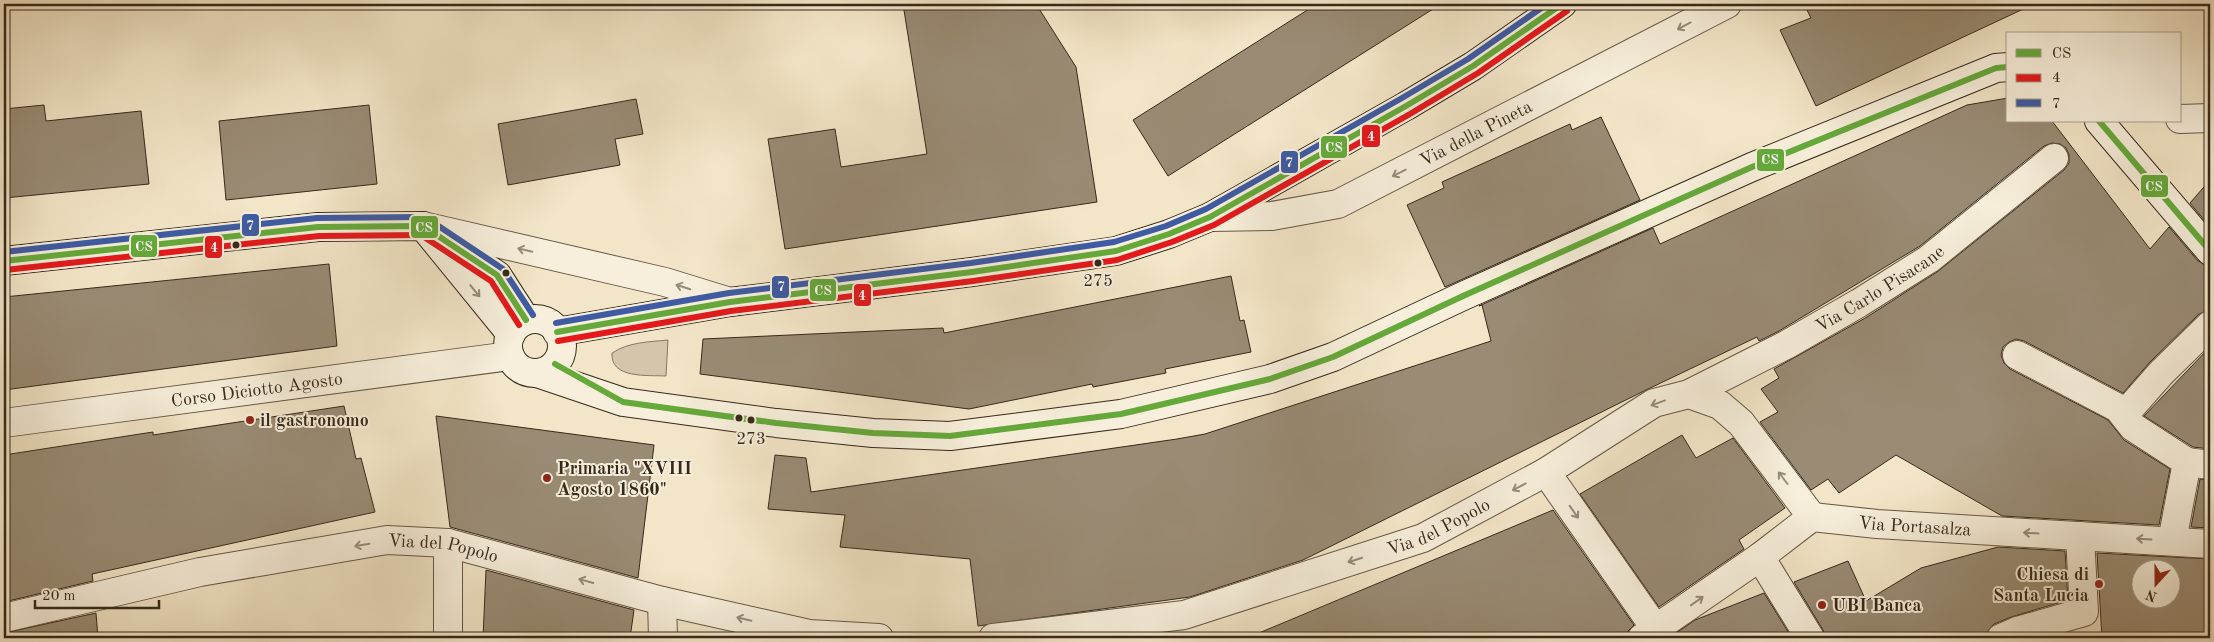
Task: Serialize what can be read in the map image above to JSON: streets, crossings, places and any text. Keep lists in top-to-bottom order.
{
  "streets": {
    "street": [
      "Via della Pineta",
      "Via Carlo Pisacane",
      "Corso Diciotto Agosto",
      "Via del Popolo",
      "Via Portasalza"
    ]
  },
  "crossings": [
    ["Via della Pineta", "Corso Diciotto Agosto"],
    ["Via Carlo Pisacane", "Via del Popolo"]
  ],
  "one_way": ["Via Portasalza"],
  "places": [
    "275",
    "il gastronomo",
    "273",
    "Primaria \"XVIII Agosto 1860\"",
    "Chiesa di Santa Lucia",
    "UBI Banca"
  ],
  "lines": ["transit line CS", "transit line 7", "transit line 4"],
  "legend": ["CS", "4", "7"],
  "scale_bar": "20 m",
  "north": "bottom"
}
